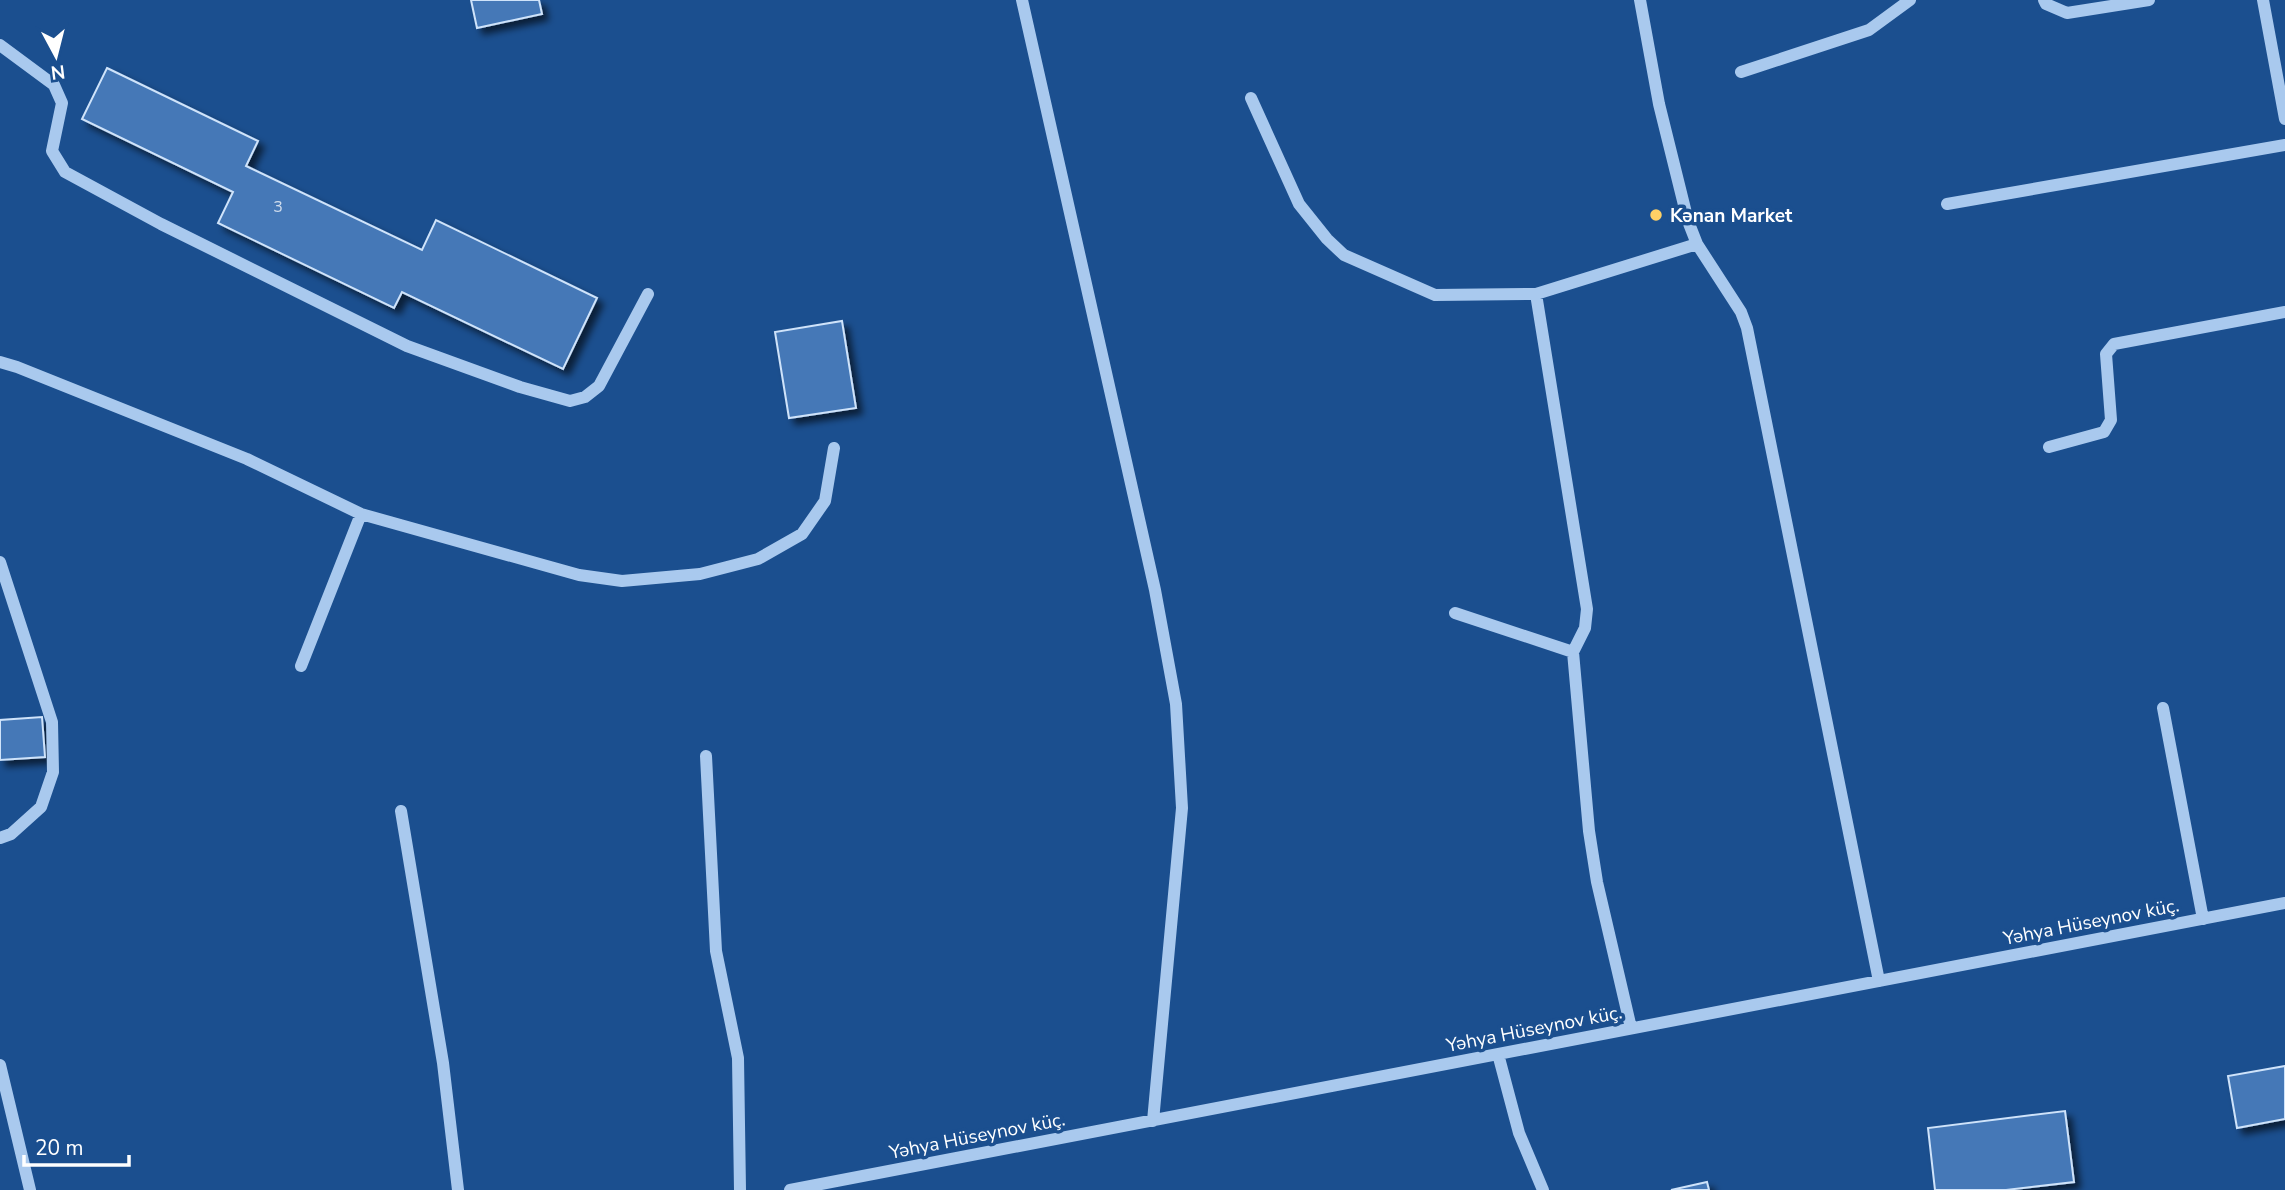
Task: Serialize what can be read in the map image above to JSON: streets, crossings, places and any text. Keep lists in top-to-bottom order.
{
  "streets": {
    "street": ["Yəhya Hüseynov küç."]
  },
  "places": ["Kənan Market"],
  "house_numbers": ["3"],
  "scale_bar": "20 m",
  "north": "bottom"
}
